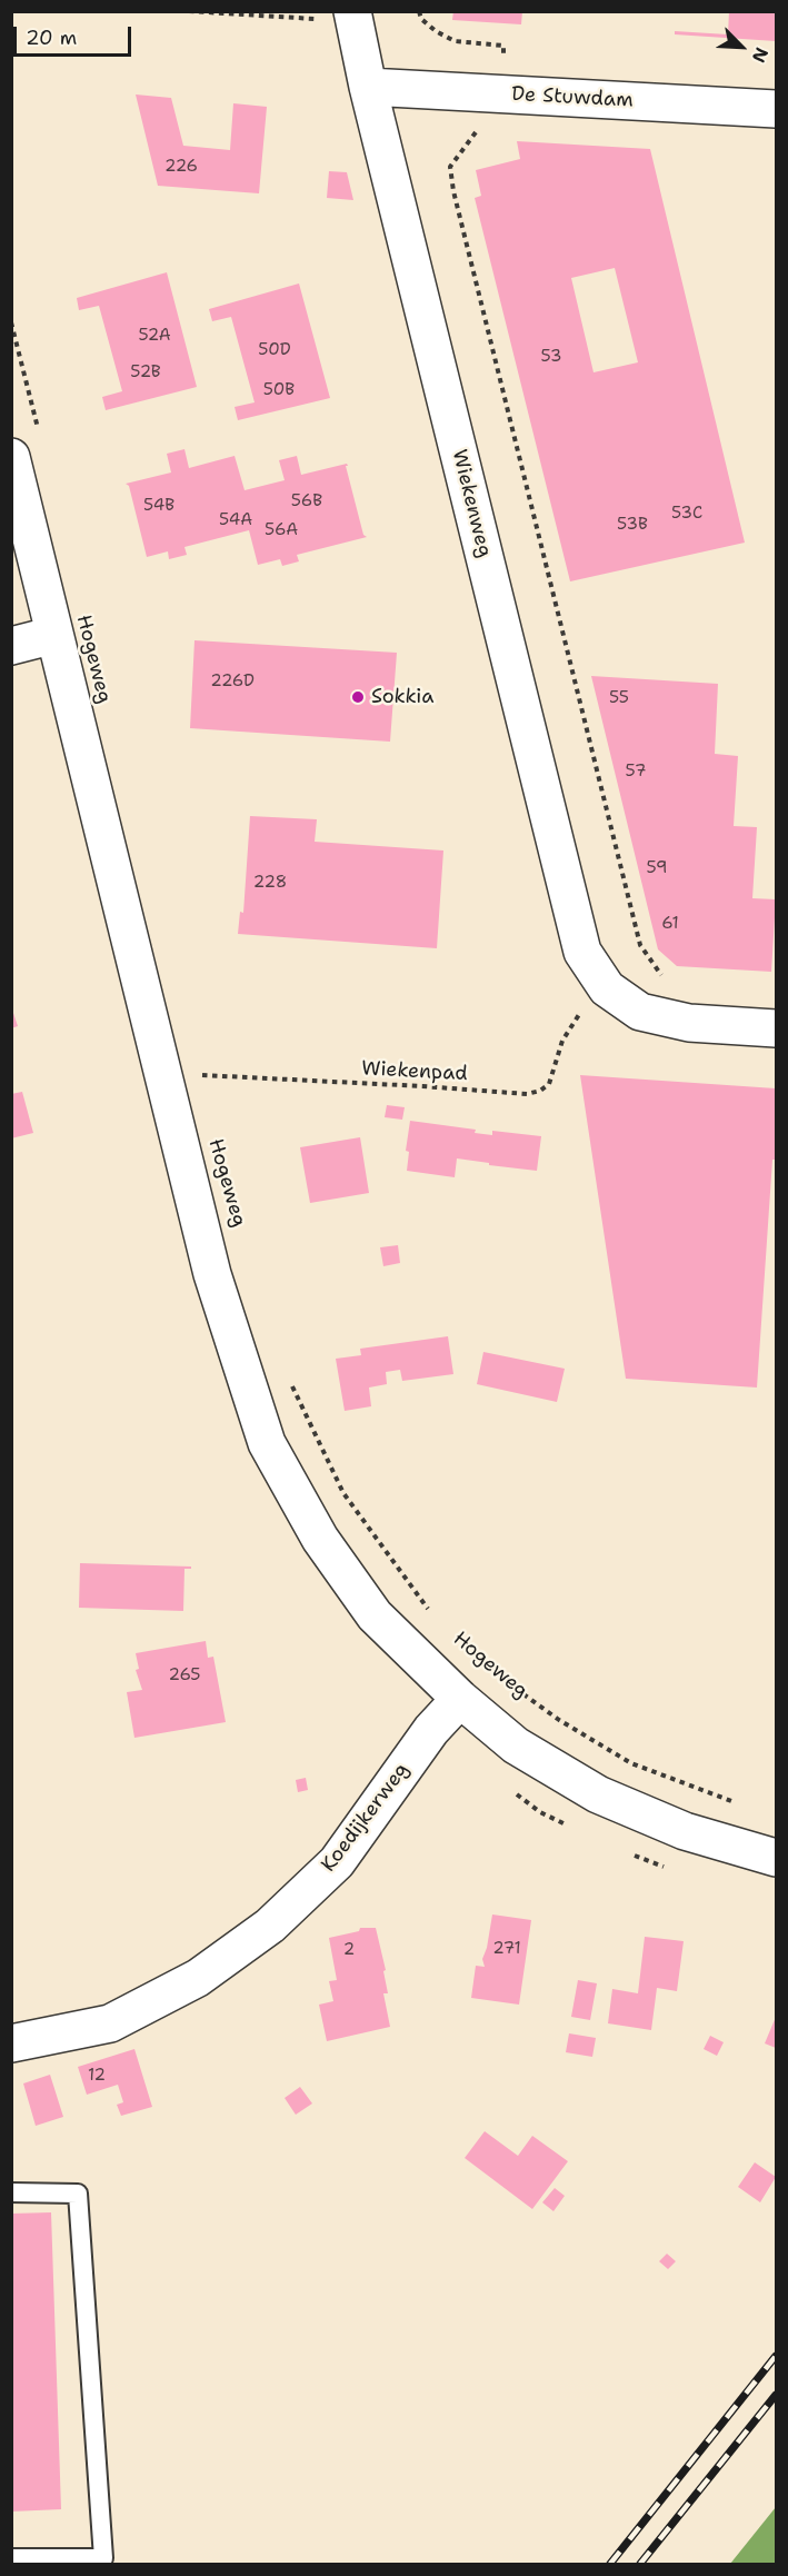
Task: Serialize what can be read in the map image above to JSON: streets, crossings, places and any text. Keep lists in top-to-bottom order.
{
  "streets": {
    "street": [
      "De Stuwdam",
      "Wiekenweg",
      "Hogeweg",
      "Koedijkerweg"
    ],
    "path": ["Wiekenpad"]
  },
  "crossings": [
    ["De Stuwdam", "Wiekenweg"],
    ["Wiekenweg", "Wiekenpad"],
    ["Hogeweg", "Koedijkerweg"]
  ],
  "places": ["Sokkia"],
  "house_numbers": [
    "226",
    "52A",
    "50D",
    "53",
    "52B",
    "50B",
    "56B",
    "54B",
    "53C",
    "54A",
    "53B",
    "56A",
    "226D",
    "55",
    "57",
    "59",
    "228",
    "61",
    "265",
    "271",
    "2",
    "12"
  ],
  "scale_bar": "20 m",
  "north": "bottom right"
}
